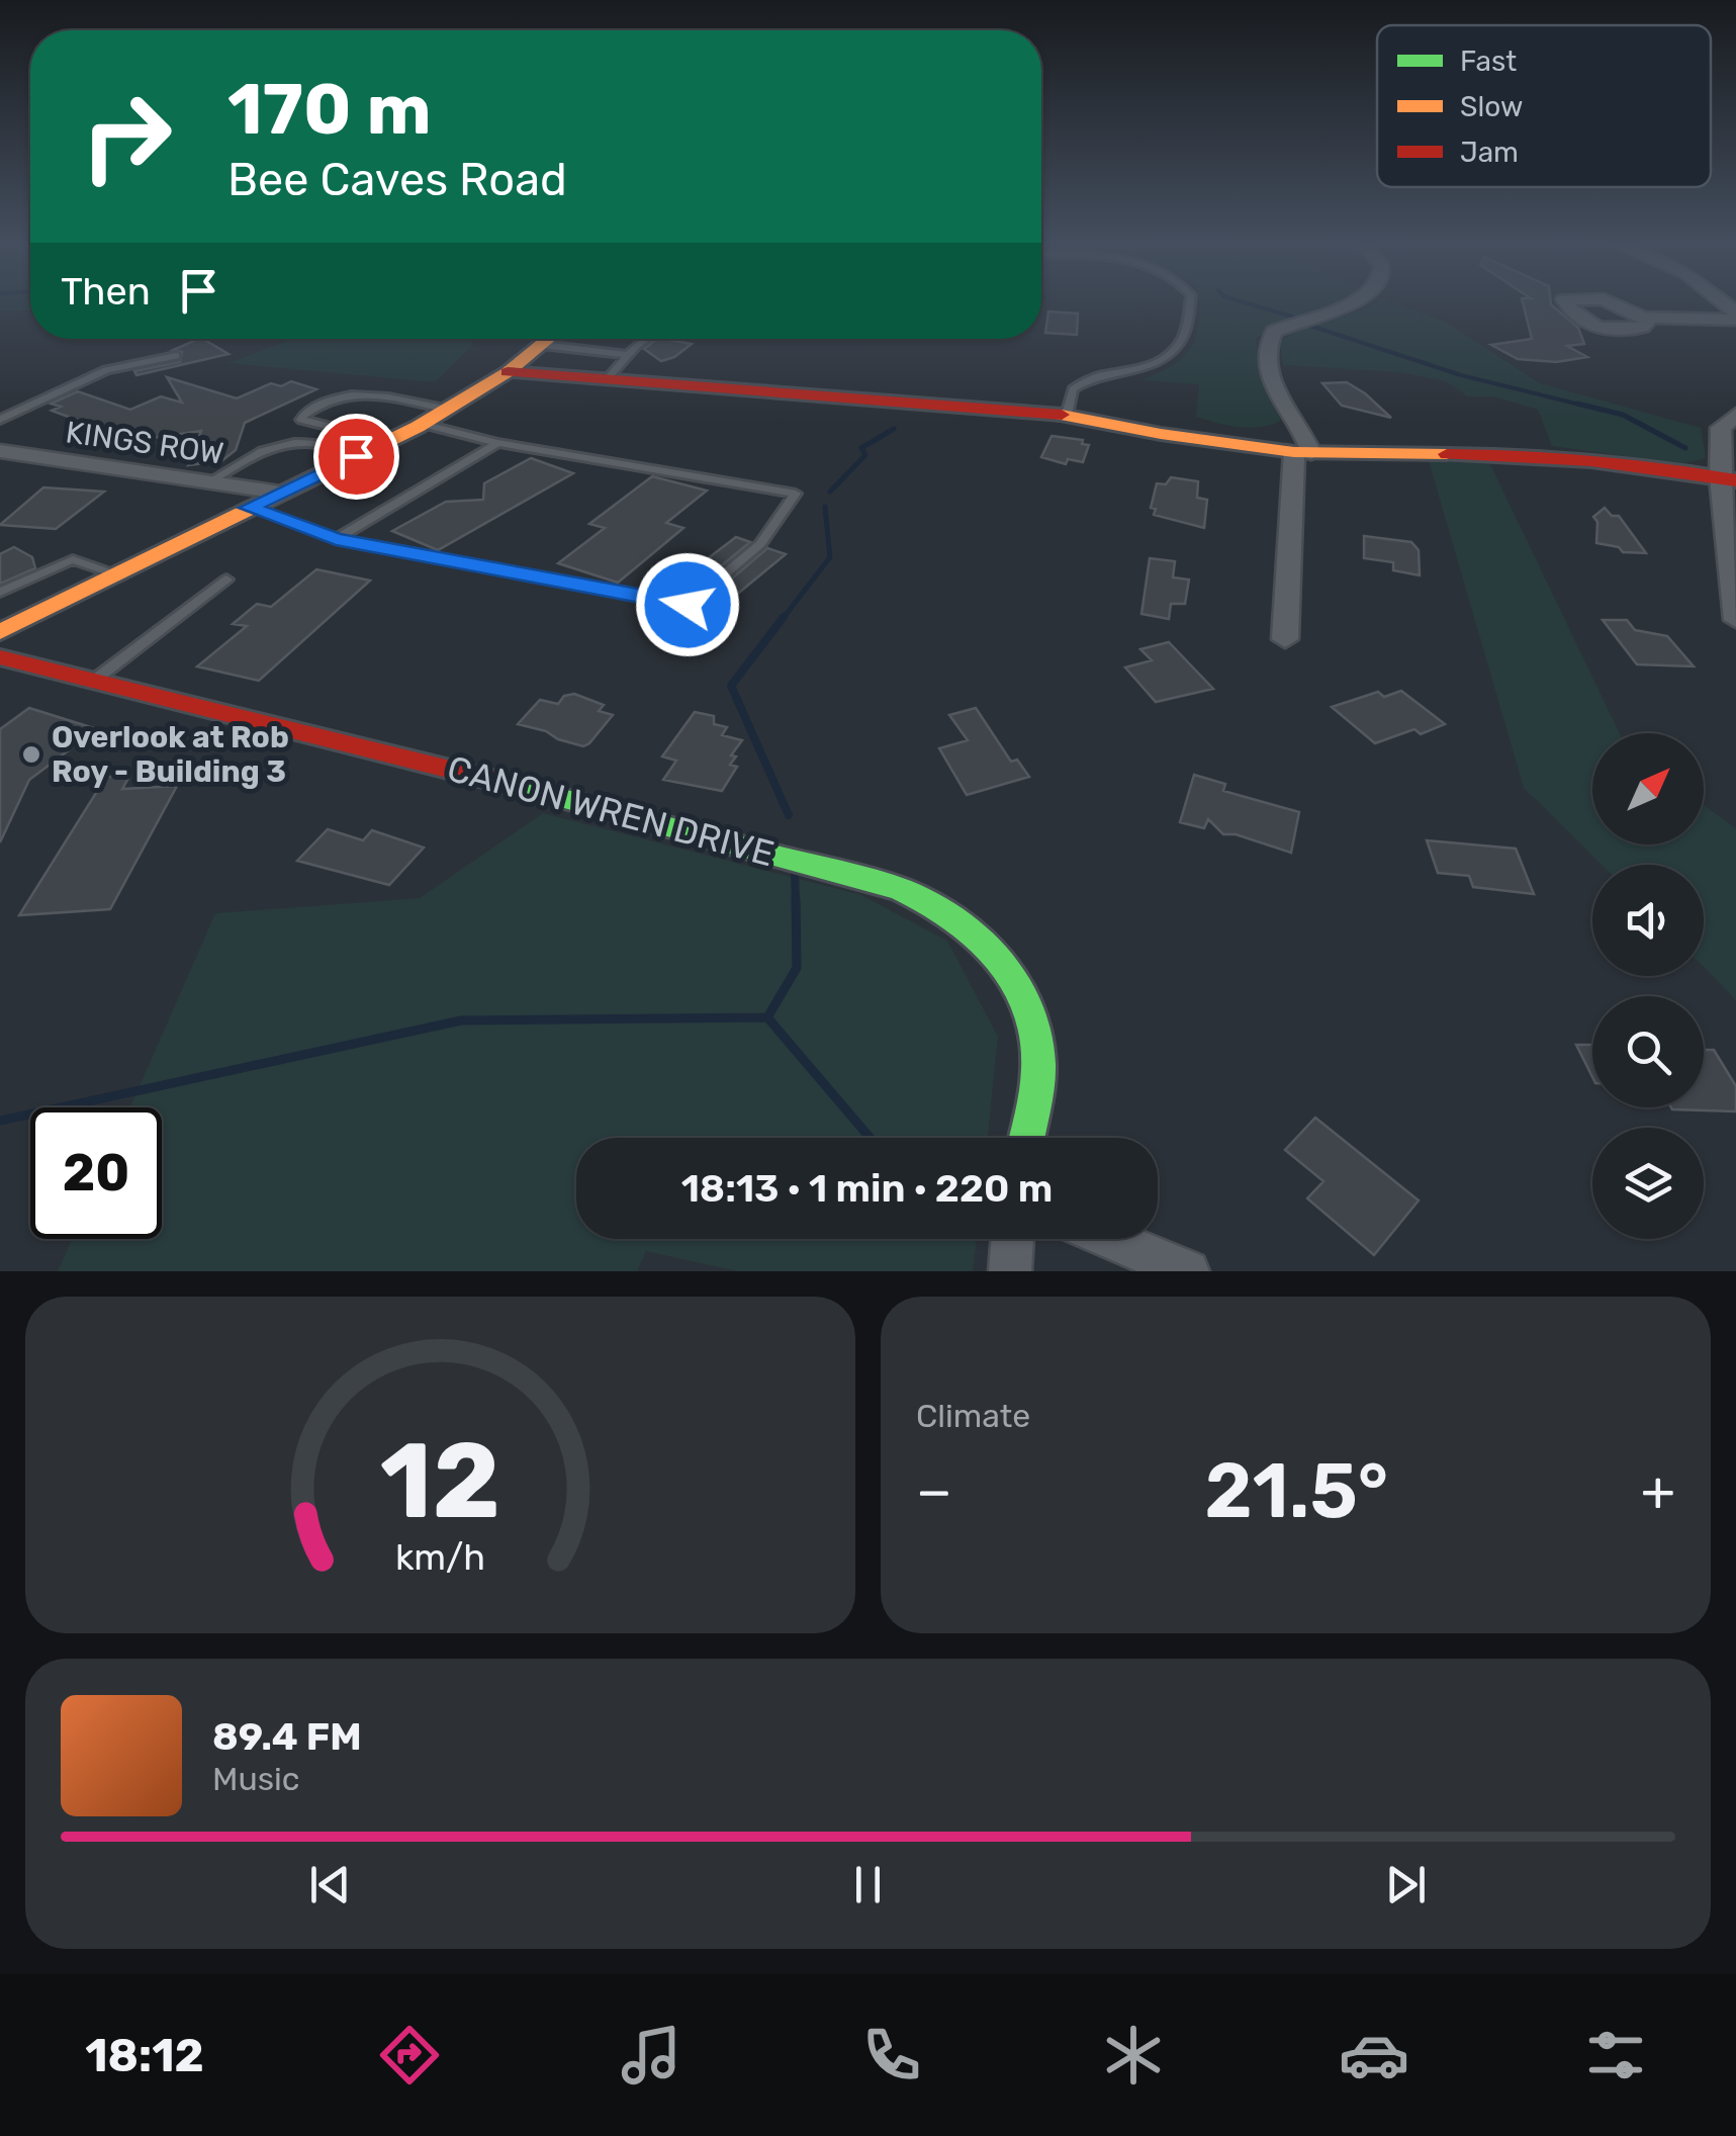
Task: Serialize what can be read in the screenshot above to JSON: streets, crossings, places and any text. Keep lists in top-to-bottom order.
{
  "streets": {
    "street": ["KINGS ROW", "CANON WREN DRIVE"]
  },
  "places": ["Overlook at Rob Roy - Building 3"],
  "legend": ["Fast", "Slow", "Jam"],
  "north": "top right",
  "page": {
    "turn": ["170 m", "Bee Caves Road"],
    "then": "Then",
    "limit": "20",
    "trip": "18:13 · 1 min · 220 m",
    "tile": "Climate",
    "heat": ["−", "21.5°", "+"],
    "song": ["89.4 FM", "Music"],
    "tabs": "18:12",
    "gauge": ["12", "km/h"]
  }
}
